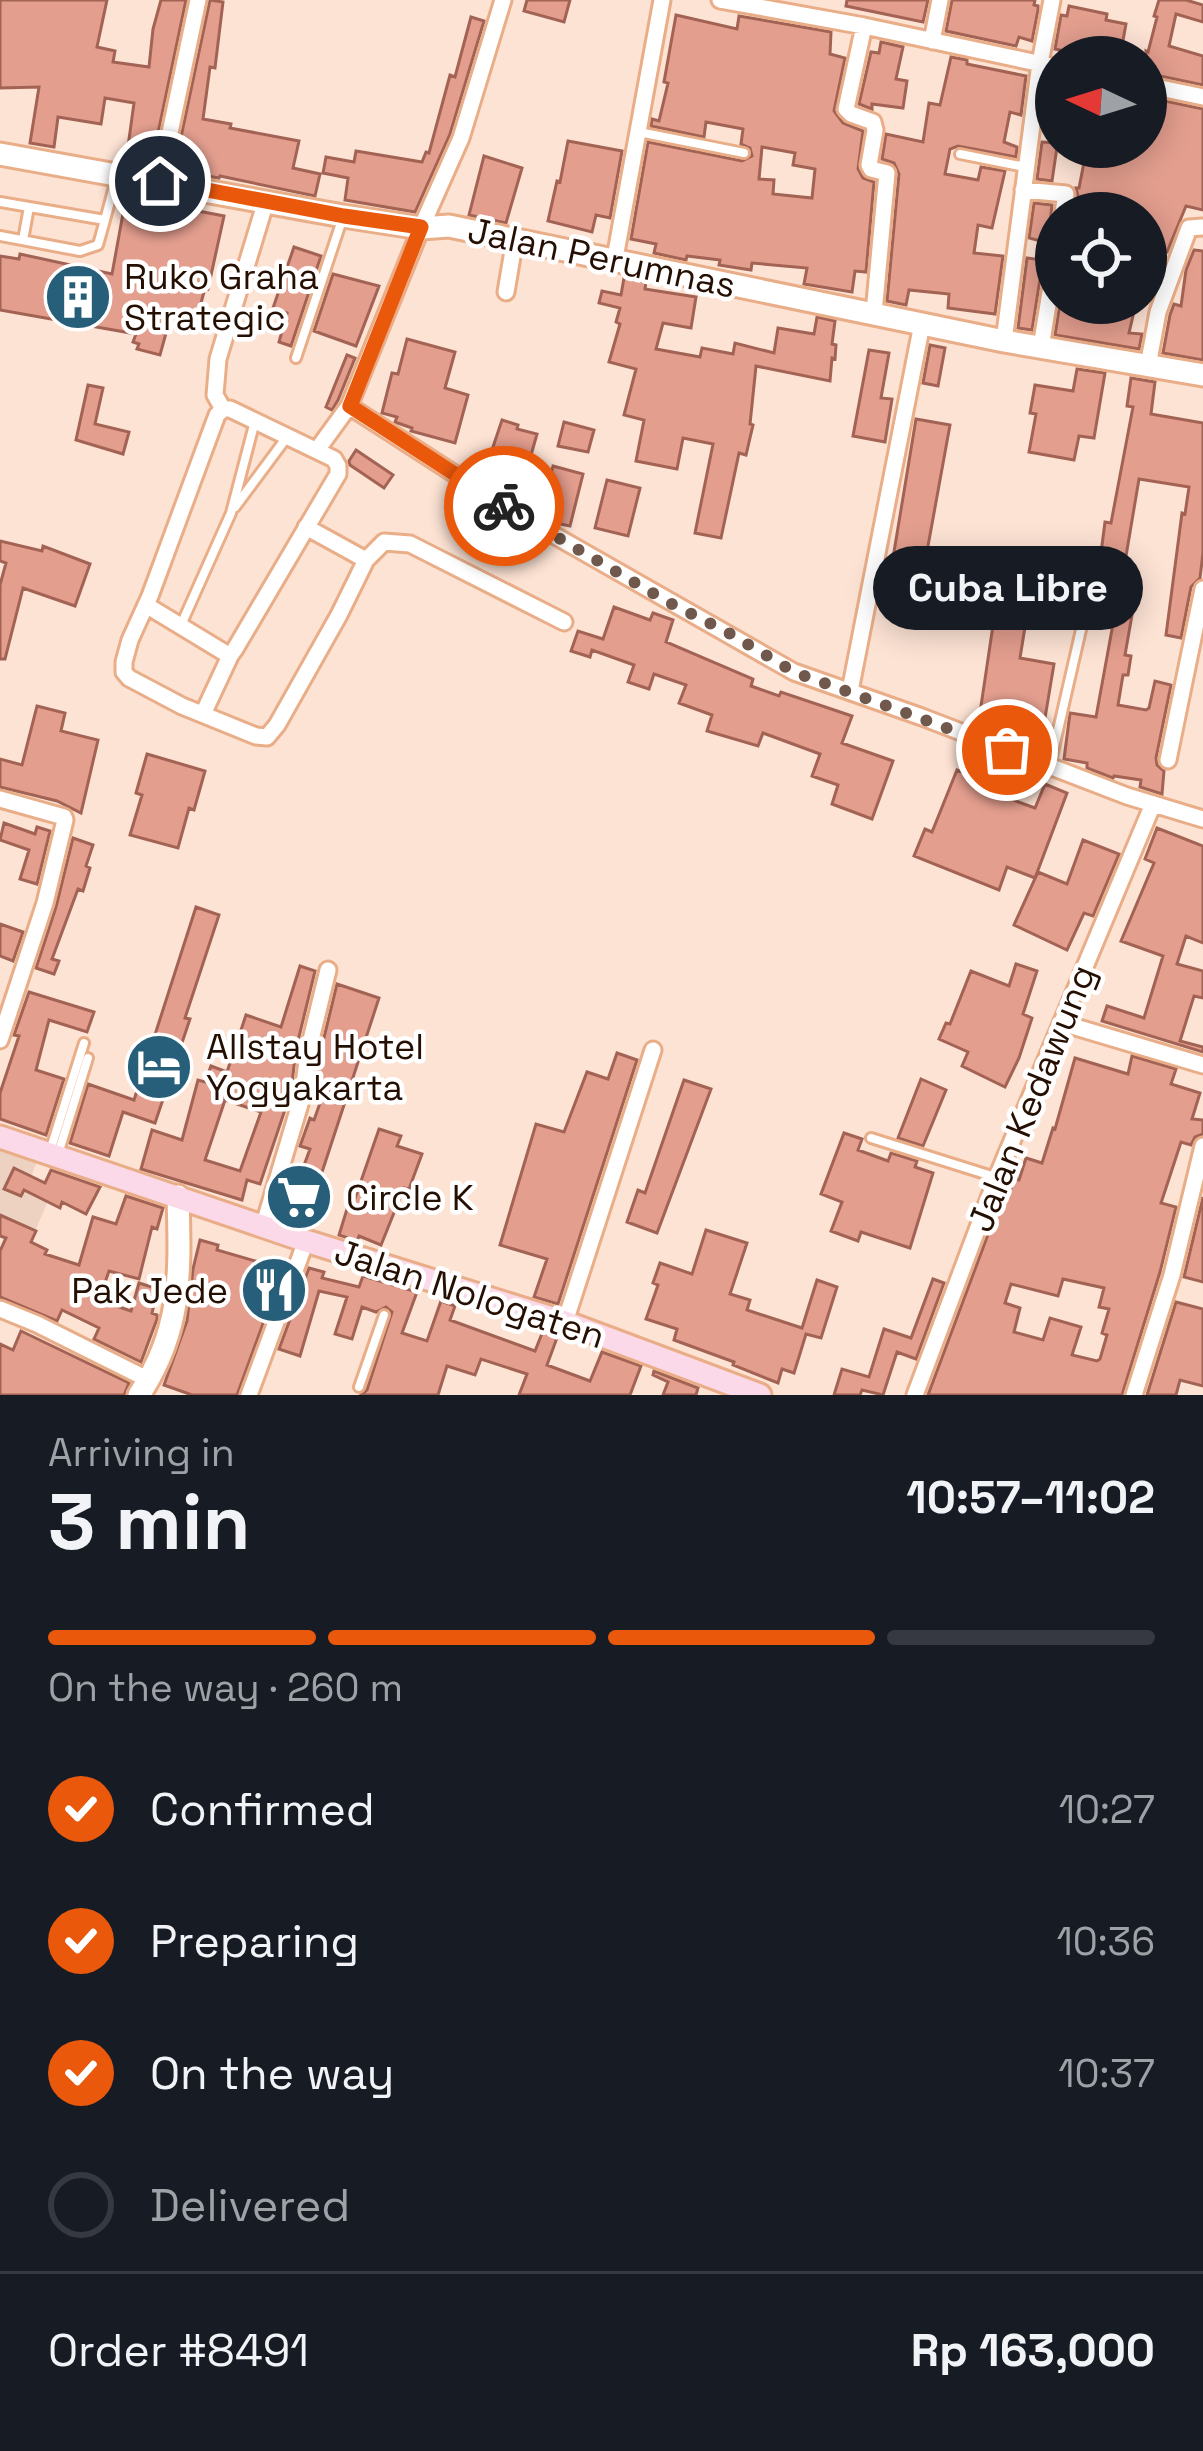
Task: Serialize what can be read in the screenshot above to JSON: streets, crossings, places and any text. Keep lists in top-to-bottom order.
{
  "streets": {
    "main road": ["Jalan Nologaten"],
    "street": ["Jalan Perumnas", "Jalan Kedawung"]
  },
  "places": {
    "building": ["Ruko Graha Strategic"],
    "other": ["Cuba Libre"],
    "hotel": ["Allstay Hotel Yogyakarta"],
    "supermarket": ["Circle K"],
    "restaurant": ["Pak Jede"]
  },
  "north": "left",
  "page": {
    "bubble": "Cuba Libre",
    "heading": ["3 min", "Arriving in", "10:57–11:02"],
    "panel": ["Order #8491", "Rp 163,000"],
    "bar": "On the way · 260 m",
    "list": [
      ["Confirmed", "10:27"],
      ["Preparing", "10:36"],
      ["On the way", "10:37"],
      "Delivered"
    ]
  }
}
